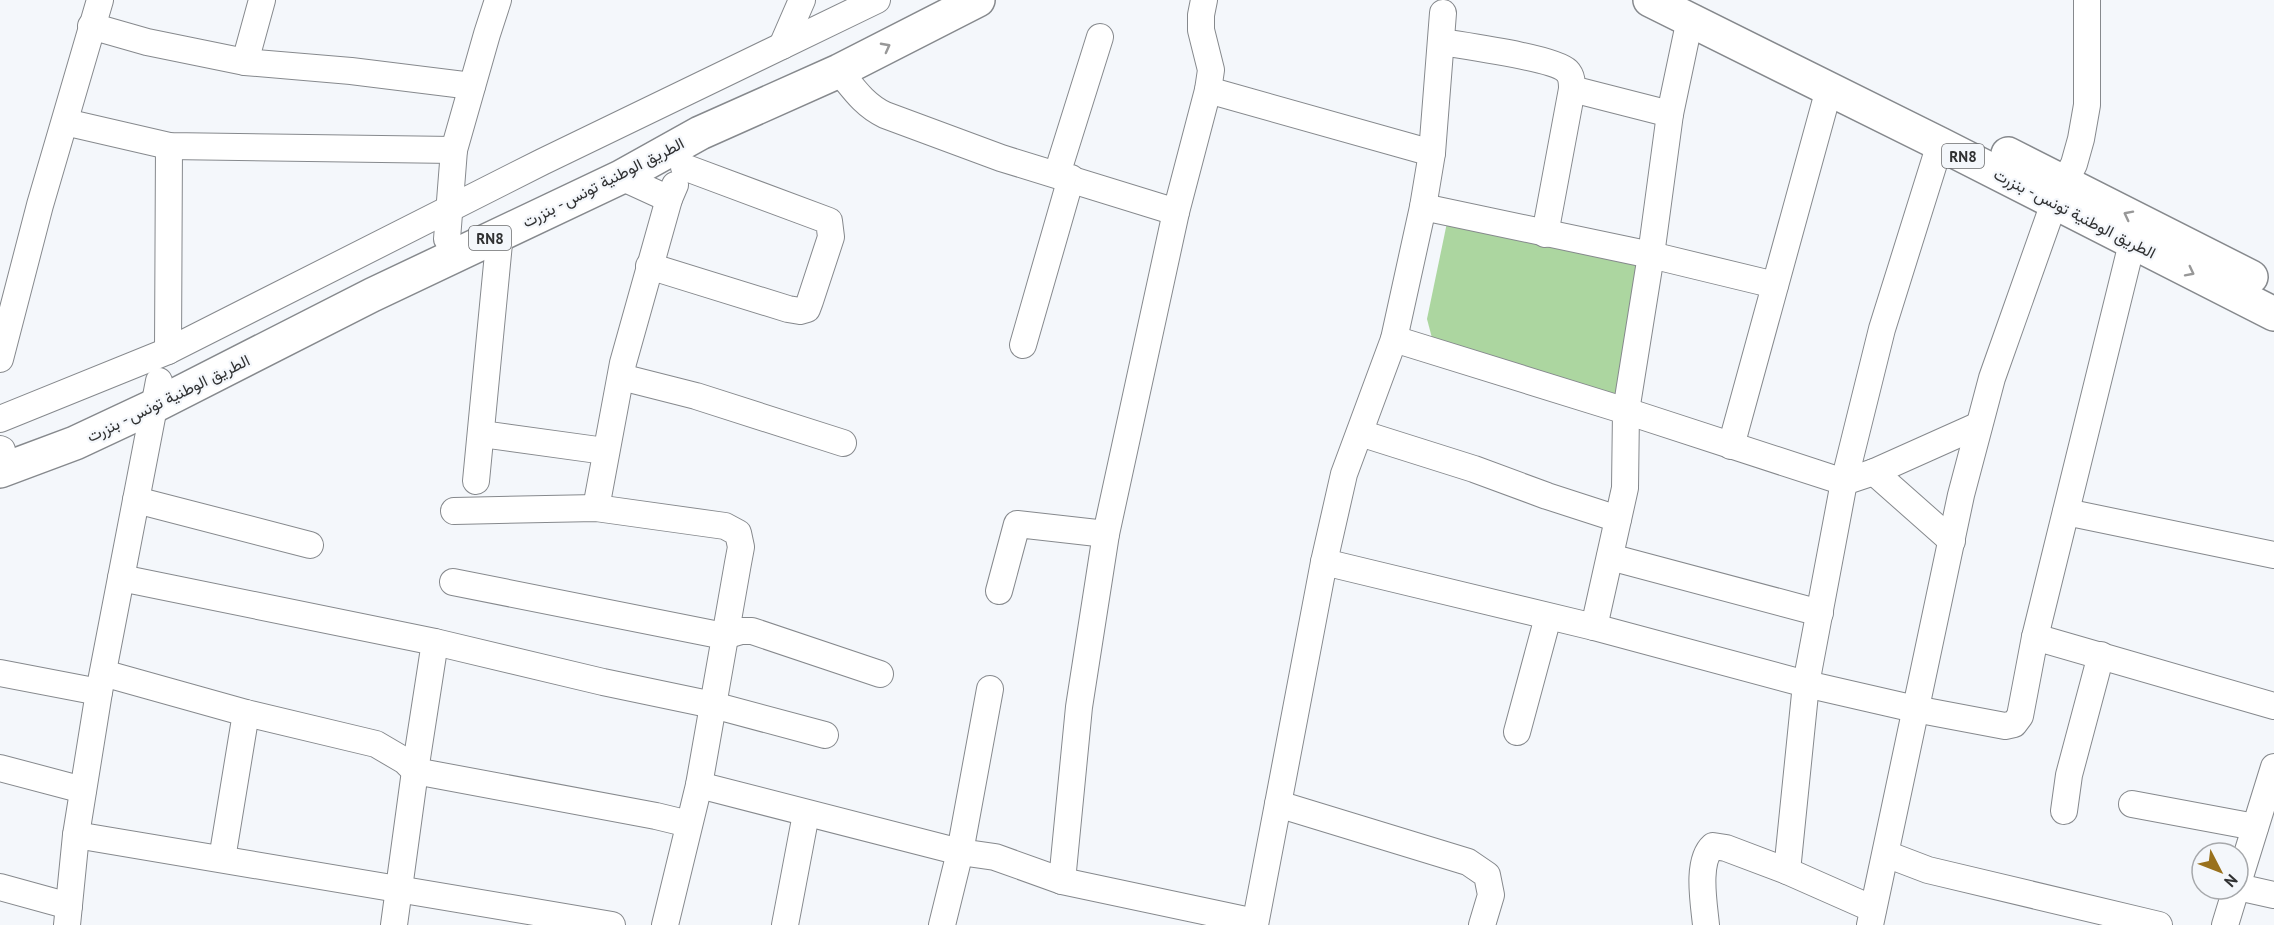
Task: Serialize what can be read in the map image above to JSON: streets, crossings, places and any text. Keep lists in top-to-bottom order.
{
  "streets": {
    "main road": ["RN8", "الطريق الوطنية تونس - بنزرت"]
  },
  "north": "bottom right"
}
